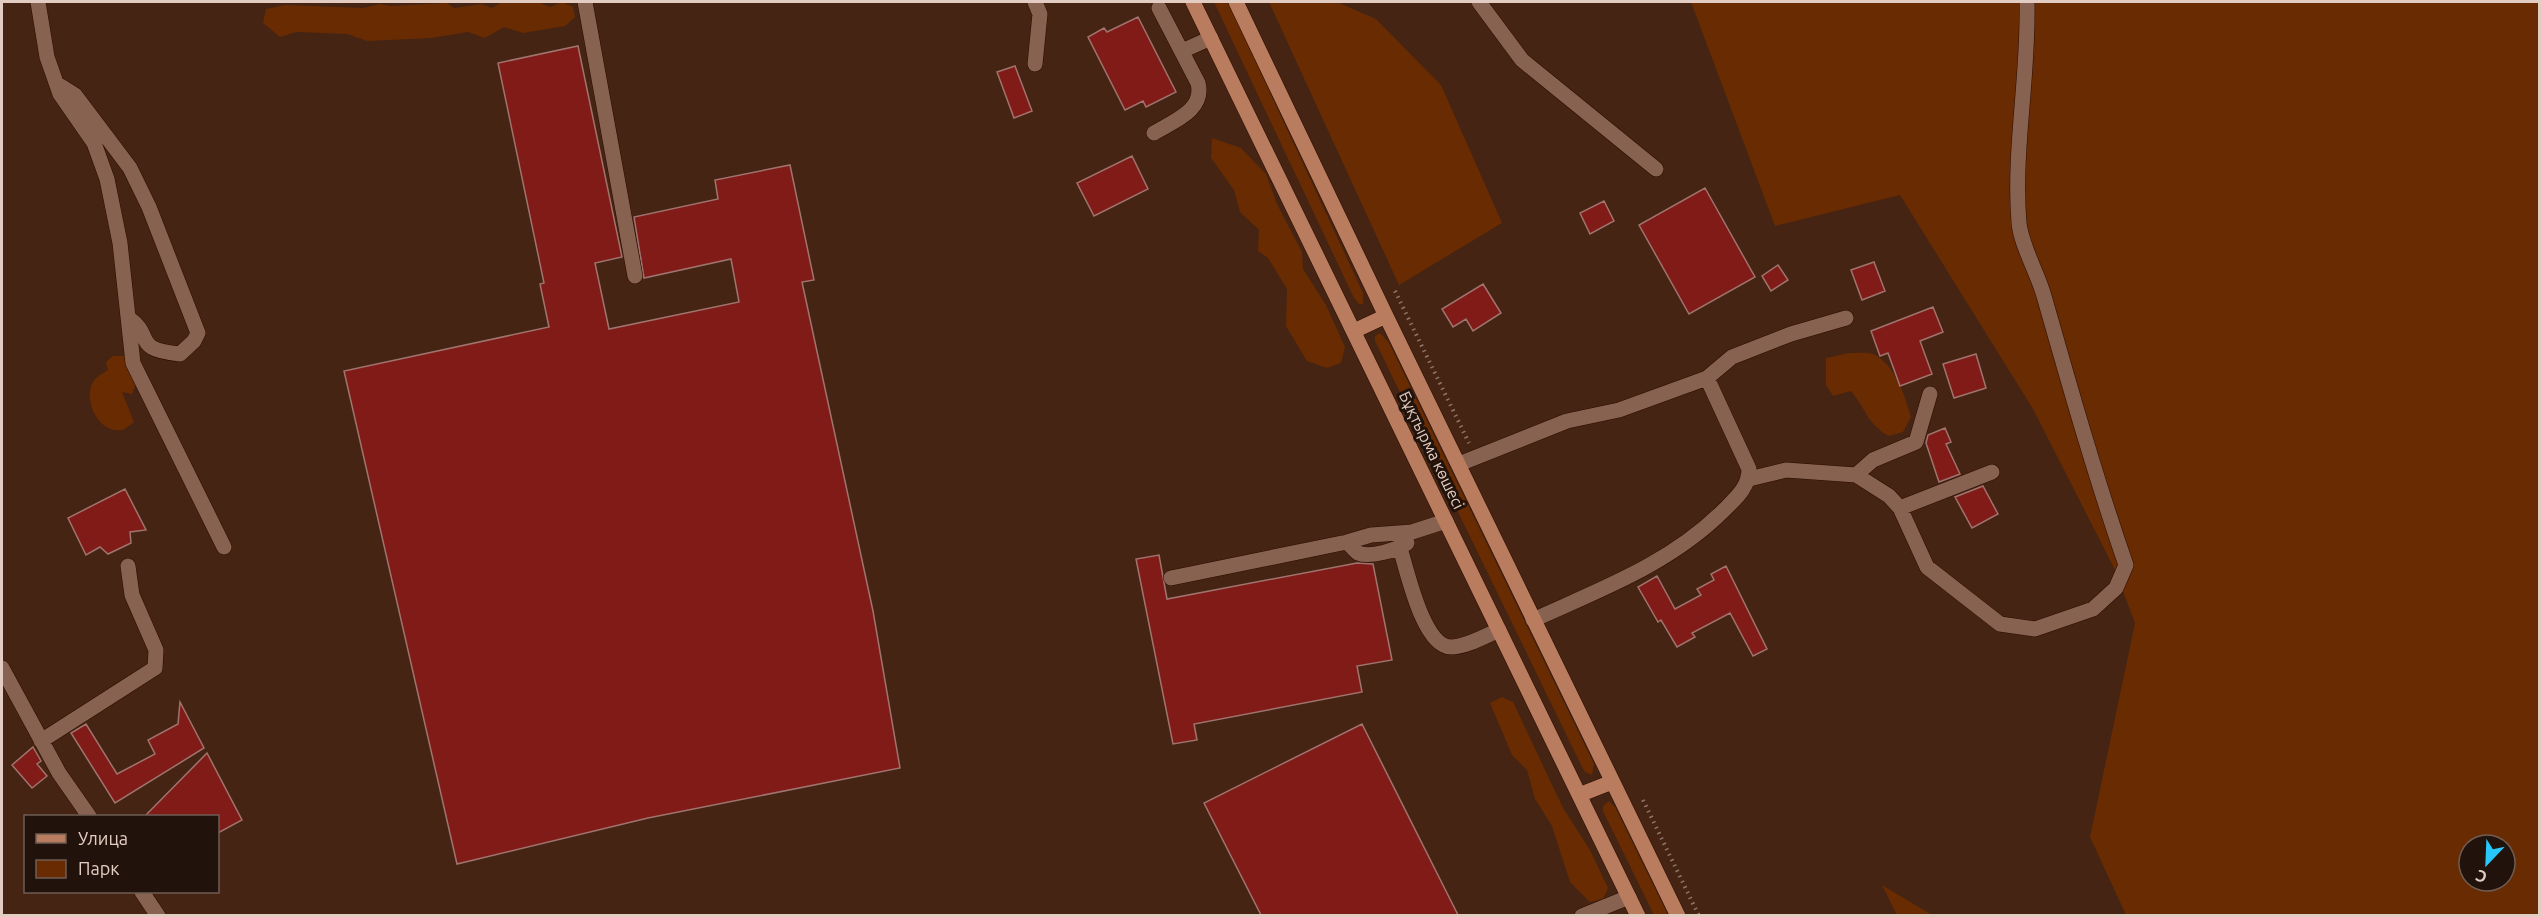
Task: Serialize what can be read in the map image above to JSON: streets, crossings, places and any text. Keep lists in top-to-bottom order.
{
  "streets": {
    "main road": ["Бұқтырма көшесі"]
  },
  "legend": ["Улица", "Парк"],
  "north": "bottom left"
}
